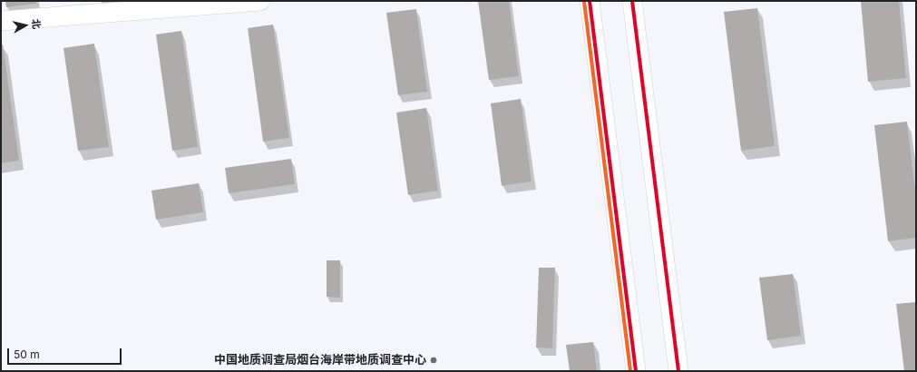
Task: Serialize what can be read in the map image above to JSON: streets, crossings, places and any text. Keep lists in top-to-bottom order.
{
  "places": ["中国地质调查局烟台海岸带地质调查中心"],
  "scale_bar": "50 m",
  "north": "right"
}
